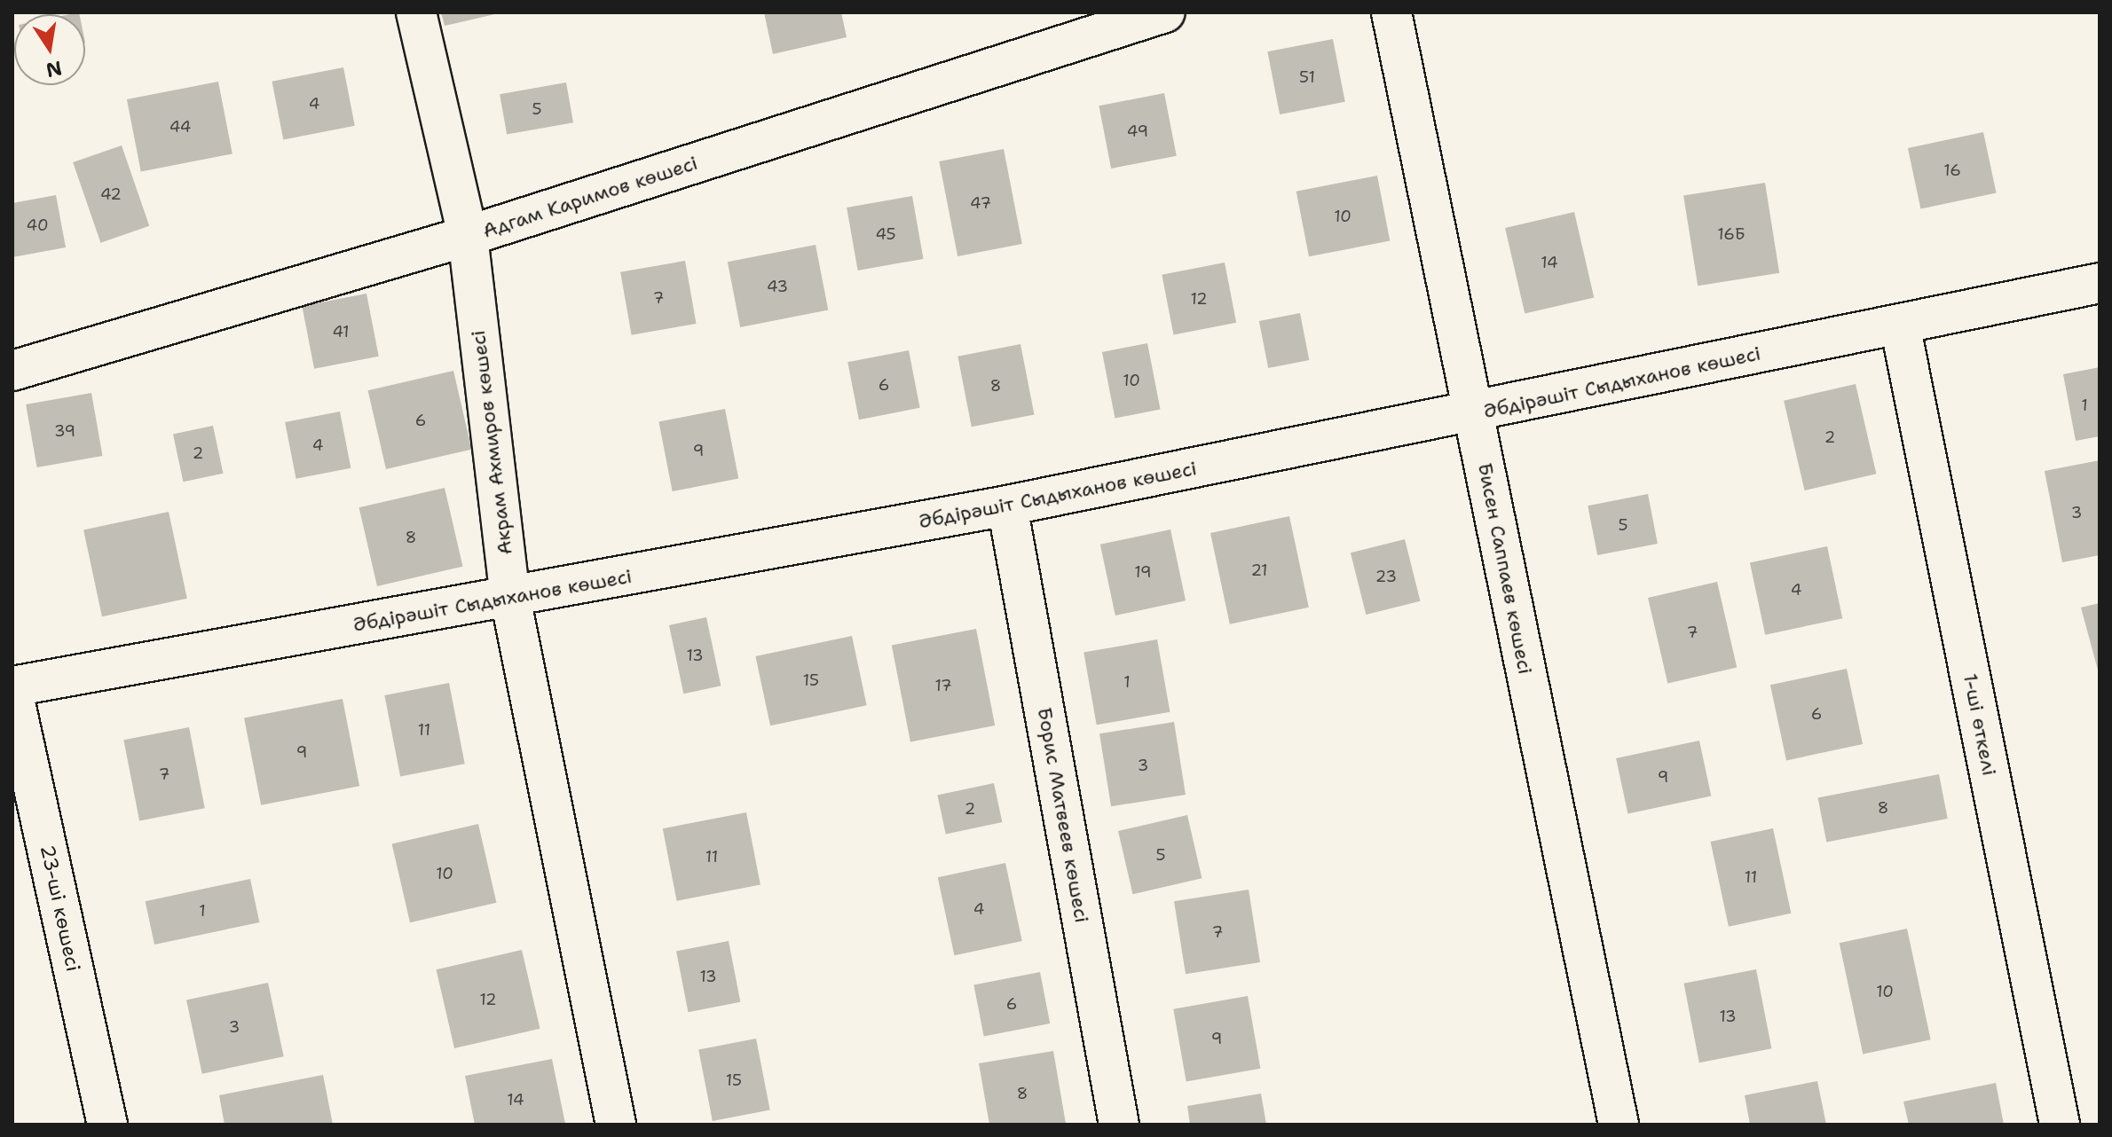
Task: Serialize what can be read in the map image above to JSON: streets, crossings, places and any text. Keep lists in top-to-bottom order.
{
  "streets": {
    "street": [
      "Адгам Каримов көшесі",
      "Әбдірәшіт Сыдыханов көшесі",
      "Акрам Ахмиров көшесі",
      "Бисен Саппаев көшесі",
      "1-ші өткелі",
      "Борис Матвеев көшесі",
      "23-шi көшесi"
    ]
  },
  "crossings": [
    ["Адгам Каримов көшесі", "Акрам Ахмиров көшесі"],
    ["Әбдірәшіт Сыдыханов көшесі", "Акрам Ахмиров көшесі"],
    ["Әбдірәшіт Сыдыханов көшесі", "Бисен Саппаев көшесі"],
    ["Әбдірәшіт Сыдыханов көшесі", "1-ші өткелі"],
    ["Әбдірәшіт Сыдыханов көшесі", "Борис Матвеев көшесі"],
    ["Әбдірәшіт Сыдыханов көшесі", "23-шi көшесi"]
  ],
  "house_numbers": [
    "51",
    "4",
    "5",
    "44",
    "49",
    "16",
    "42",
    "47",
    "10",
    "40",
    "45",
    "16Б",
    "14",
    "43",
    "7",
    "12",
    "41",
    "10",
    "6",
    "8",
    "1",
    "6",
    "39",
    "2",
    "4",
    "9",
    "2",
    "3",
    "5",
    "8",
    "21",
    "19",
    "23",
    "4",
    "7",
    "13",
    "15",
    "1",
    "17",
    "6",
    "11",
    "9",
    "3",
    "7",
    "9",
    "8",
    "2",
    "5",
    "11",
    "10",
    "11",
    "4",
    "1",
    "7",
    "13",
    "10",
    "12",
    "6",
    "13",
    "3",
    "9",
    "15",
    "8",
    "14"
  ],
  "north": "bottom"
}
